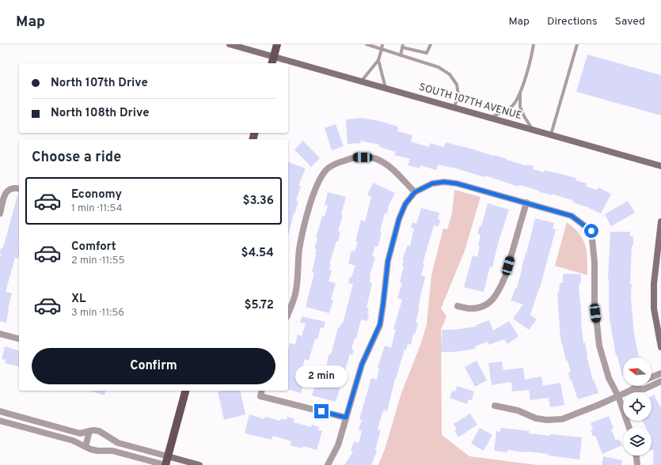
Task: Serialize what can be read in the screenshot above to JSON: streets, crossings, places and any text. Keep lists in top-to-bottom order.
{
  "streets": {
    "main road": ["SOUTH 107TH AVENUE"]
  },
  "north": "left",
  "page": {
    "header": "Map",
    "nav": ["Map", "Directions", "Saved"],
    "banner": ["North 107th Drive", "North 108th Drive"],
    "heading": "Choose a ride",
    "list": [
      {
        "name": "Economy",
        "note": "1 min · 11:54",
        "value": "$3.36"
      },
      {
        "name": "Comfort",
        "note": "2 min · 11:55",
        "value": "$4.54"
      },
      {
        "name": "XL",
        "note": "3 min · 11:56",
        "value": "$5.72"
      }
    ],
    "buttons": "Confirm",
    "bubble": "2 min"
  }
}
